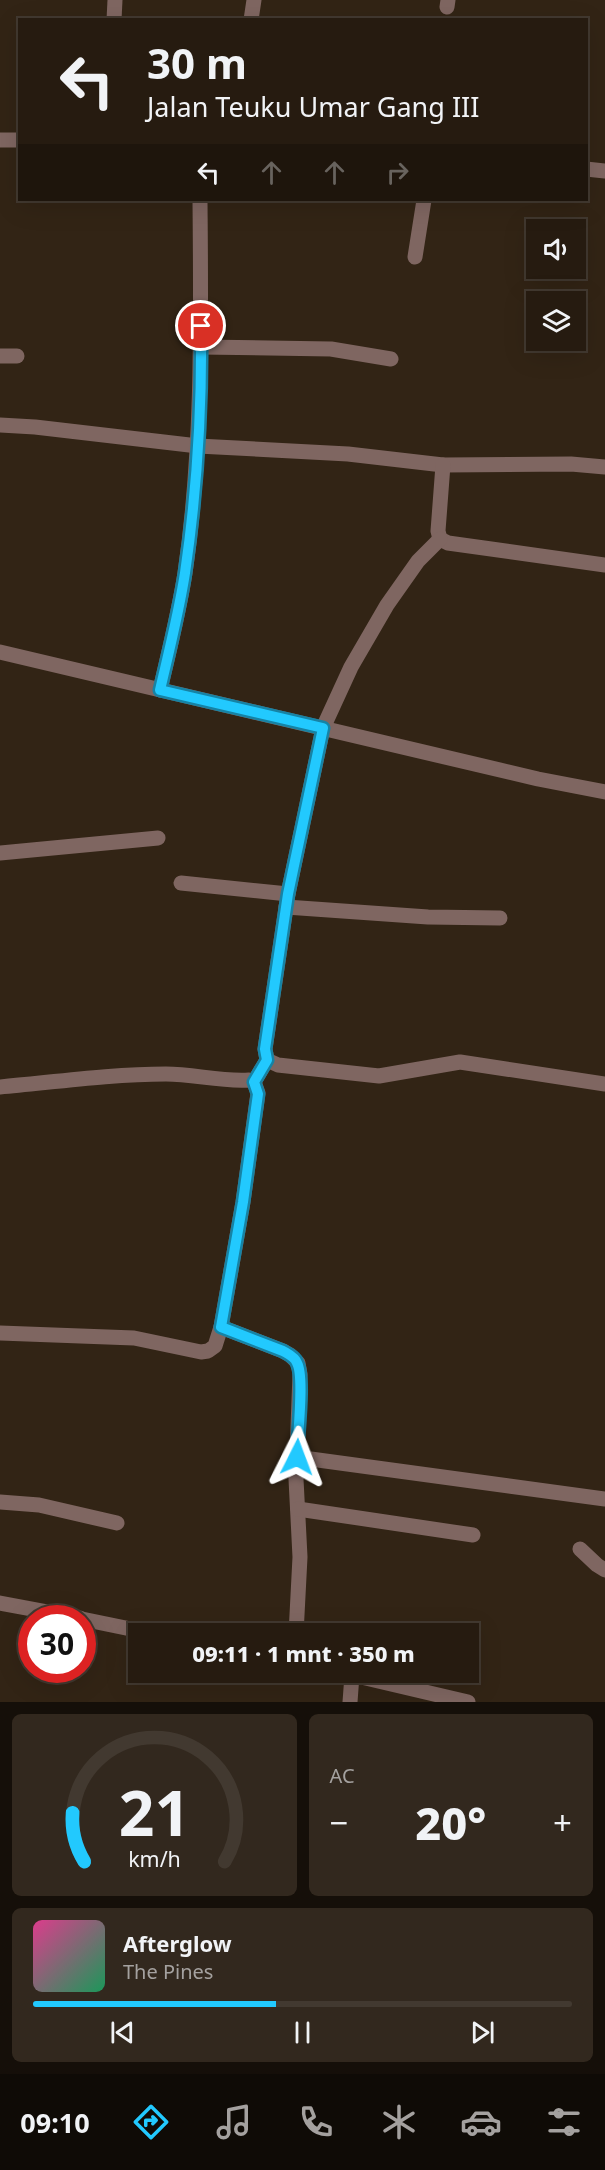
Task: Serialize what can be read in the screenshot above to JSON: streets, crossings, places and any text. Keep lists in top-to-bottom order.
{
  "page": {
    "turn": ["30 m", "Jalan Teuku Umar Gang III"],
    "limit": "30",
    "trip": "09:11 · 1 mnt · 350 m",
    "tile": "AC",
    "heat": ["−", "20°", "+"],
    "song": ["Afterglow", "The Pines"],
    "tabs": "09:10",
    "gauge": ["21", "km/h"]
  }
}
